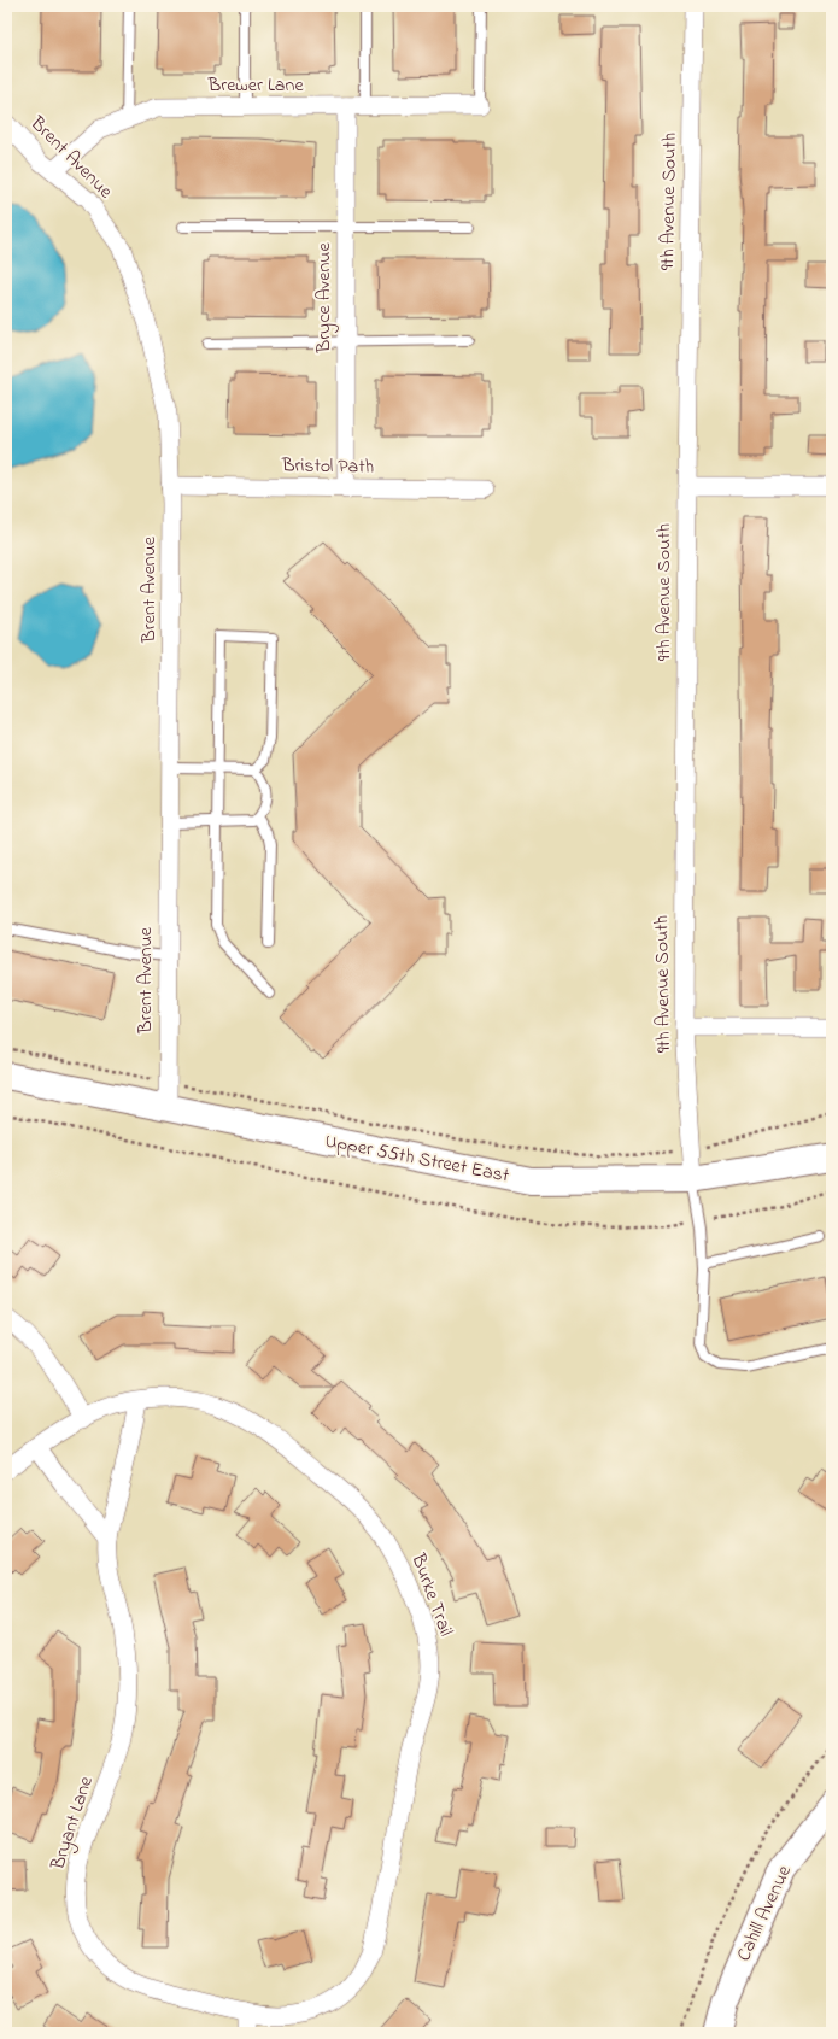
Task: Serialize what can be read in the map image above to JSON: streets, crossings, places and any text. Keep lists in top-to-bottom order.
{
  "streets": {
    "street": [
      "Brewer Lane",
      "Brent Avenue",
      "9th Avenue South",
      "Bryce Avenue",
      "Bristol Path",
      "Upper 55th Street East",
      "Burke Trail",
      "Bryant Lane",
      "Cahill Avenue"
    ]
  },
  "crossings": [
    ["Brewer Lane", "Brent Avenue"],
    ["Brewer Lane", "Bryce Avenue"],
    ["Brent Avenue", "Bristol Path"],
    ["Brent Avenue", "Upper 55th Street East"],
    ["9th Avenue South", "Upper 55th Street East"],
    ["Bryce Avenue", "Bristol Path"],
    ["Burke Trail", "Bryant Lane"]
  ]
}
